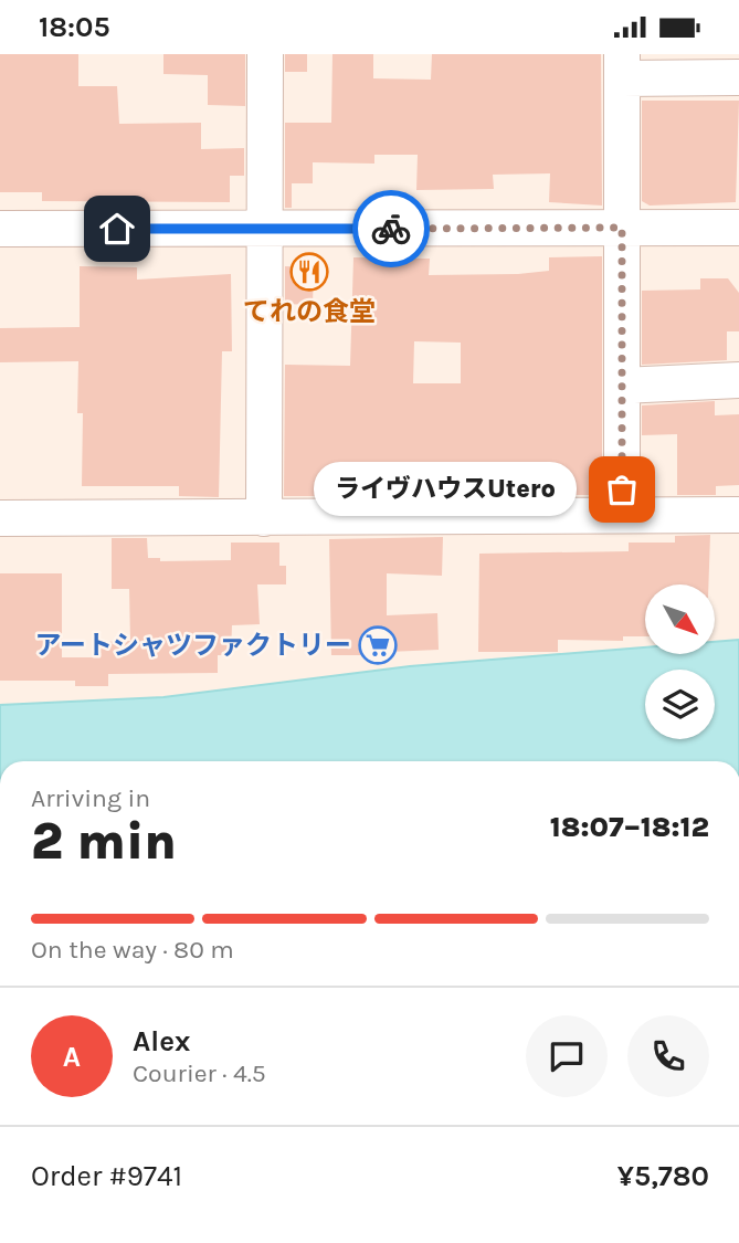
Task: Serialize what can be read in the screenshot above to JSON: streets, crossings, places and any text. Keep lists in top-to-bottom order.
{
  "places": {
    "restaurant": ["てれの食堂"],
    "other": ["ライヴハウスUtero"],
    "supermarket": ["アートシャツファクトリー"]
  },
  "north": "bottom right",
  "page": {
    "status": "18:05",
    "bubble": "ライヴハウスUtero",
    "heading": ["2 min", "Arriving in", "18:07–18:12"],
    "panel": [
      "Alex",
      "Courier · 4.5",
      "Order #9741",
      "¥5,780"
    ],
    "bar": "On the way · 80 m",
    "round": "A"
  }
}
